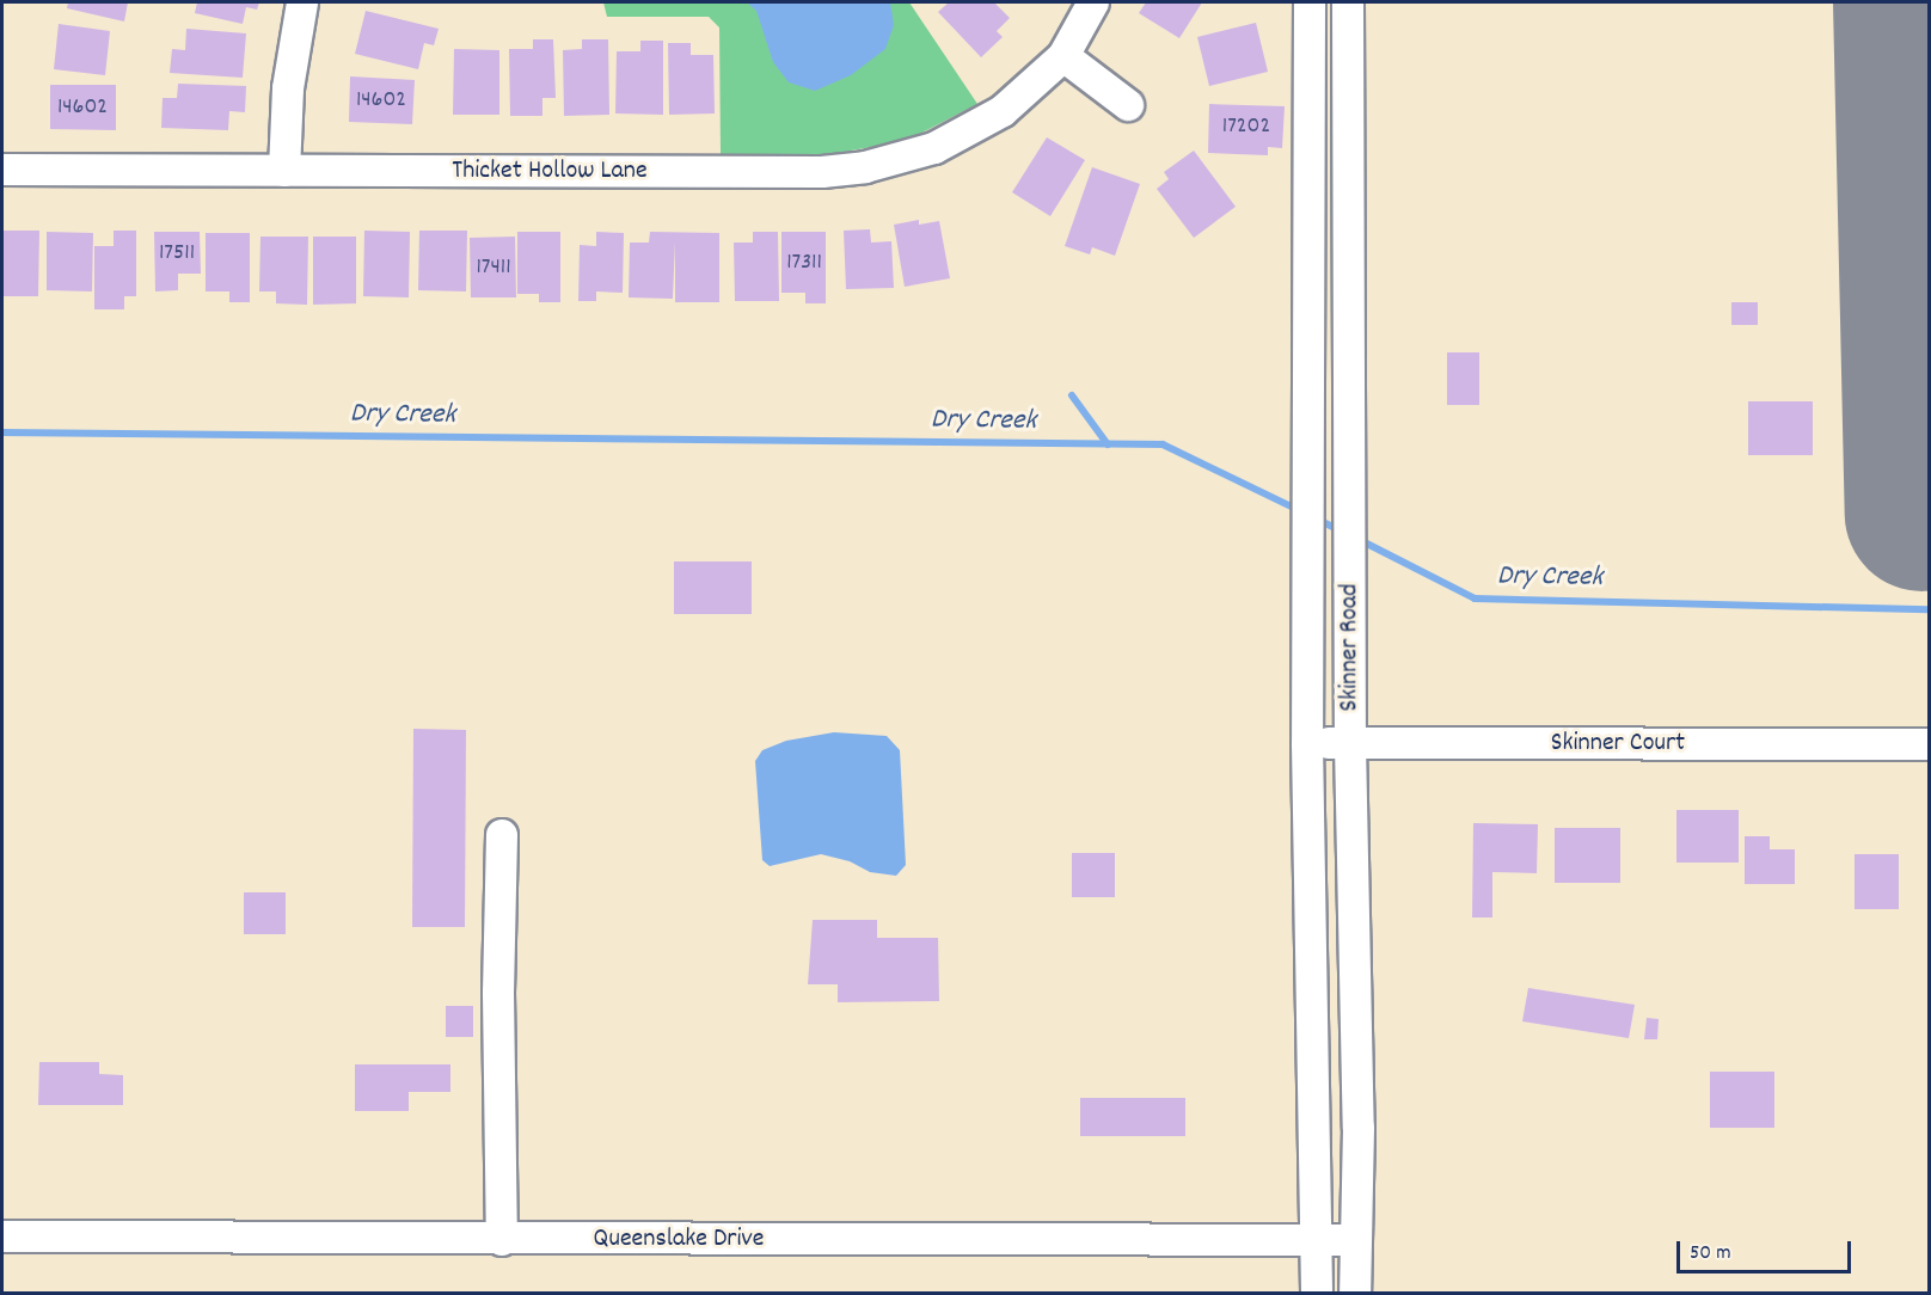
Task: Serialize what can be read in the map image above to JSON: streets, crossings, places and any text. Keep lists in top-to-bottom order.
{
  "streets": {
    "street": [
      "Thicket Hollow Lane",
      "Skinner Road",
      "Skinner Court",
      "Queenslake Drive"
    ]
  },
  "crossings": [
    ["Skinner Road", "Skinner Court"],
    ["Skinner Road", "Queenslake Drive"]
  ],
  "water": ["Dry Creek"],
  "house_numbers": [
    "14602",
    "14602",
    "17202",
    "17511",
    "17311",
    "17411"
  ],
  "scale_bar": "50 m"
}
